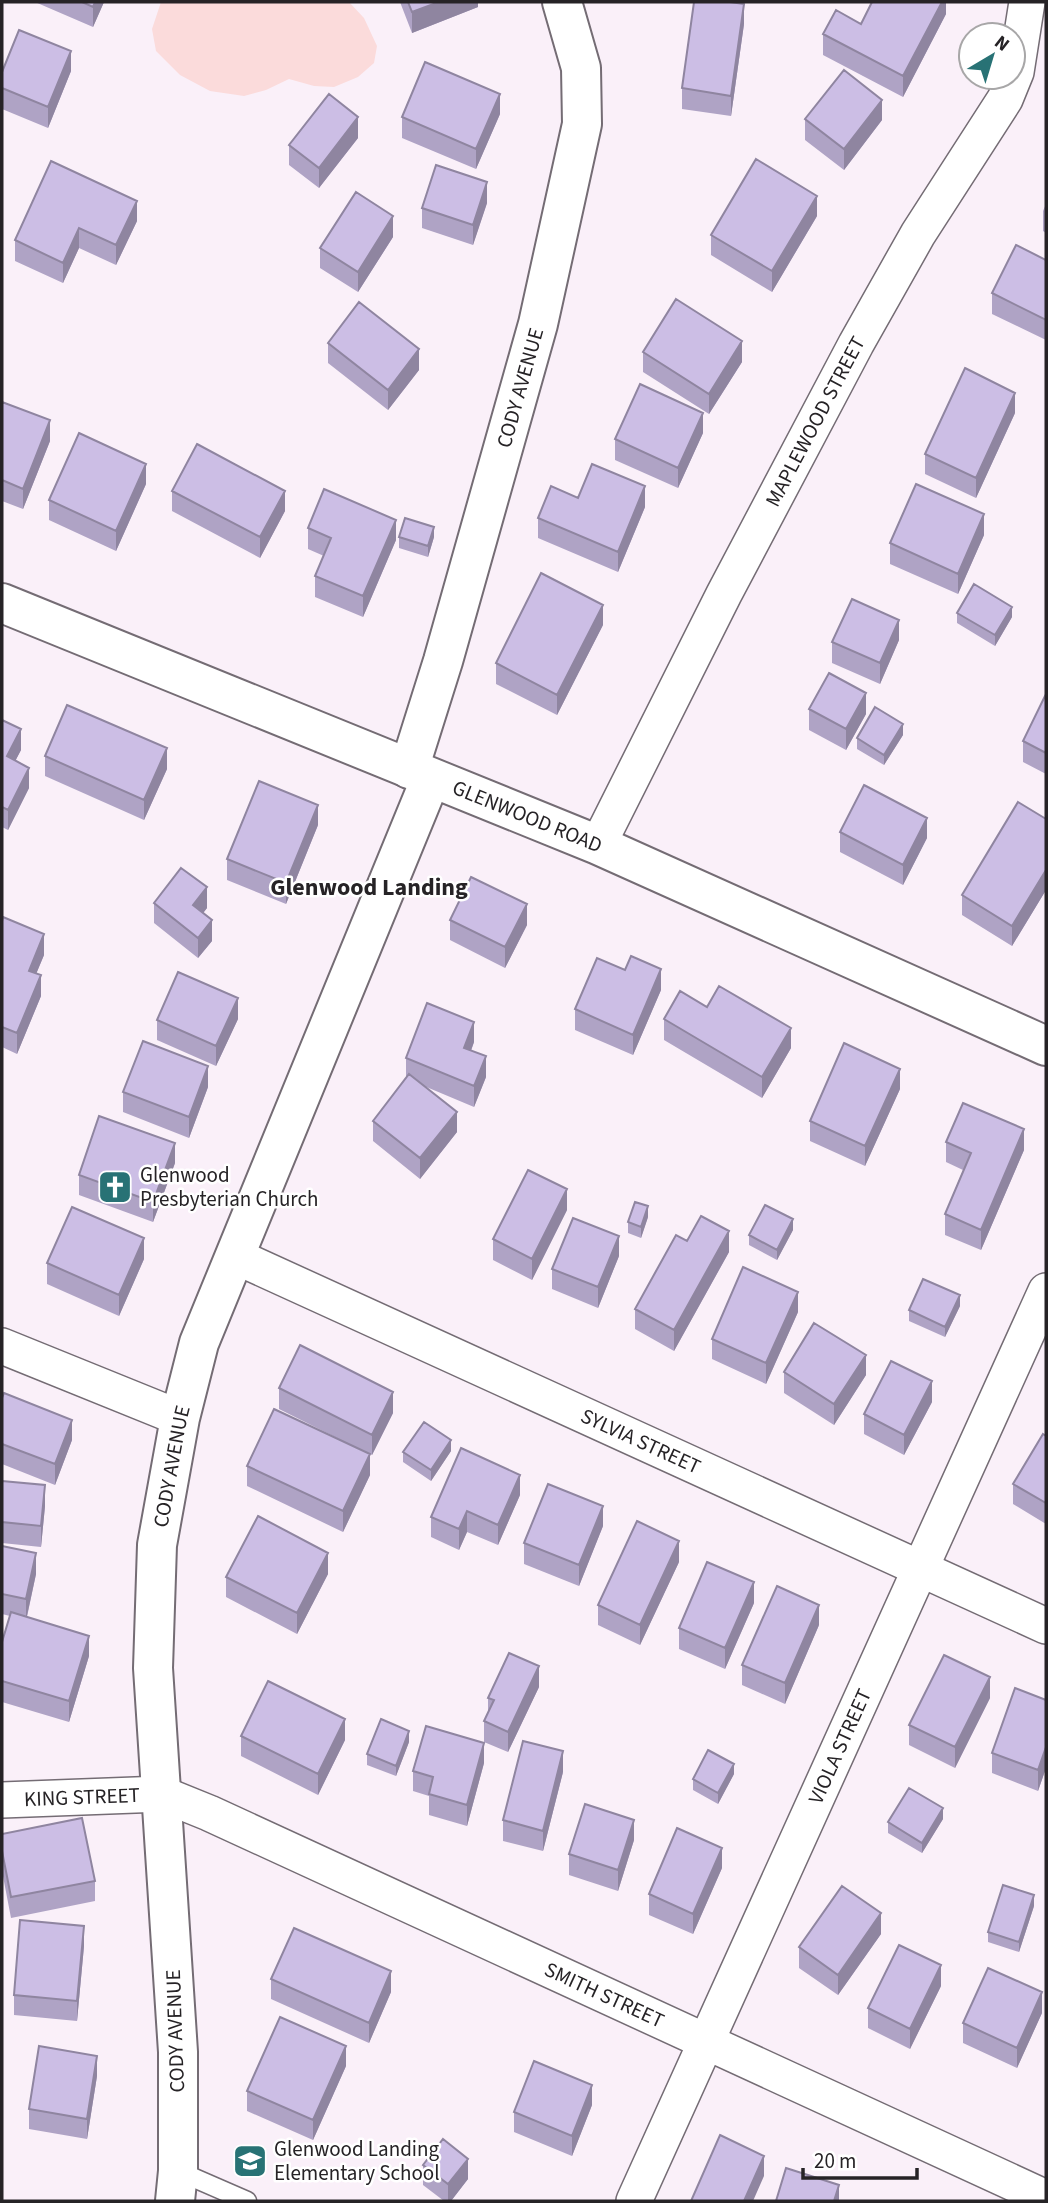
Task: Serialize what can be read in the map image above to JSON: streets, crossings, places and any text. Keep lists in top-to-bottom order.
{
  "streets": {
    "street": [
      "CODY AVENUE",
      "MAPLEWOOD STREET",
      "GLENWOOD ROAD",
      "SYLVIA STREET",
      "VIOLA STREET",
      "KING STREET",
      "SMITH STREET"
    ]
  },
  "crossings": [
    ["CODY AVENUE", "GLENWOOD ROAD"],
    ["CODY AVENUE", "SYLVIA STREET"],
    ["CODY AVENUE", "KING STREET"],
    ["CODY AVENUE", "SMITH STREET"],
    ["MAPLEWOOD STREET", "GLENWOOD ROAD"],
    ["SYLVIA STREET", "VIOLA STREET"],
    ["VIOLA STREET", "SMITH STREET"],
    ["KING STREET", "SMITH STREET"]
  ],
  "districts": ["Glenwood Landing"],
  "places": {
    "church": ["Glenwood Presbyterian Church"],
    "school or university": ["Glenwood Landing Elementary School"]
  },
  "scale_bar": "20 m",
  "north": "top right"
}
